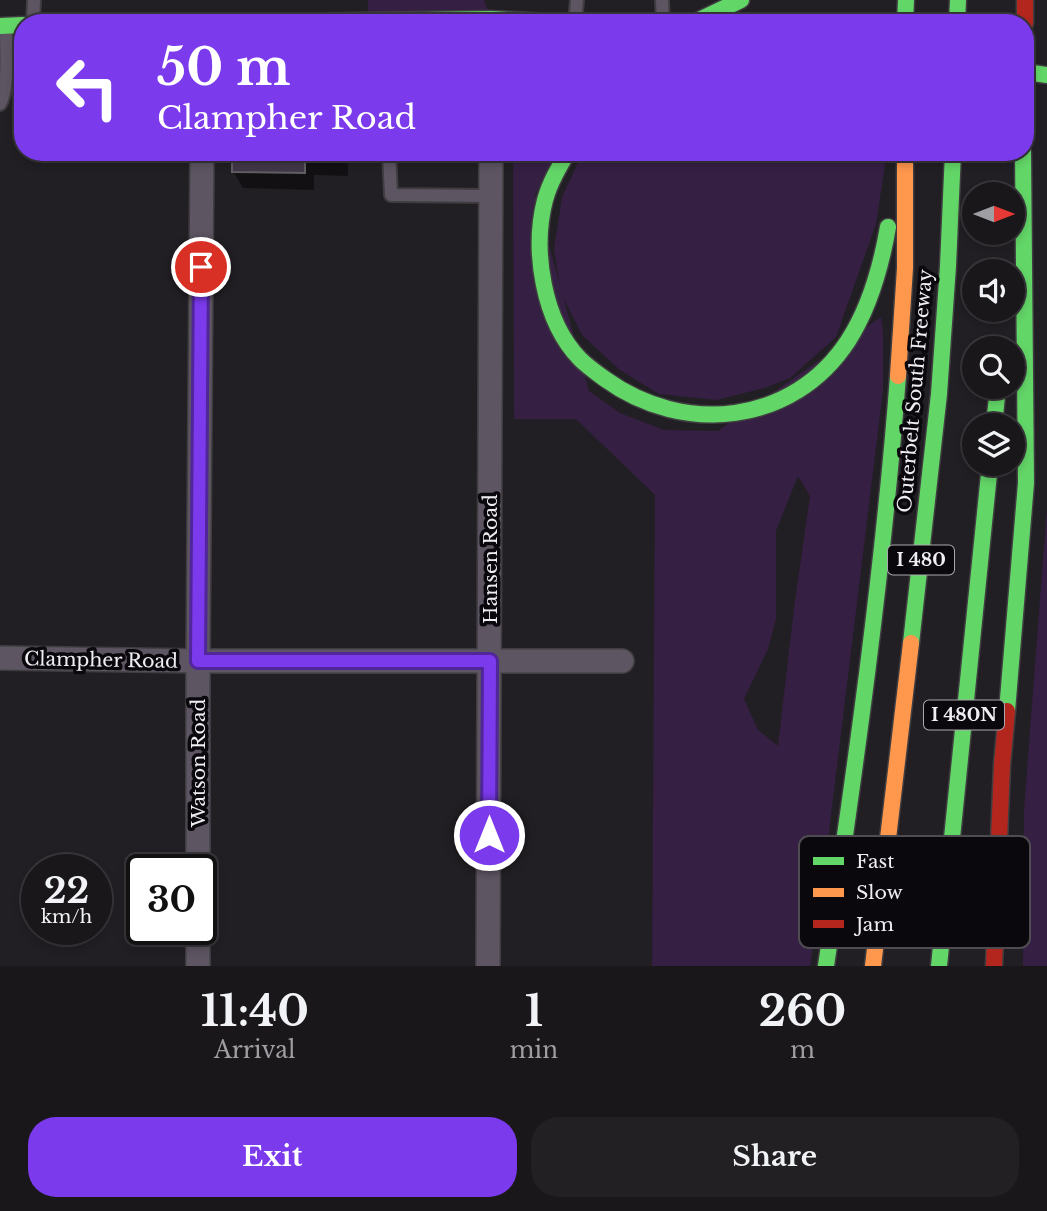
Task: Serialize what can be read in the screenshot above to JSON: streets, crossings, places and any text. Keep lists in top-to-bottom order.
{
  "streets": {
    "main road": ["Outerbelt South Freeway", "I 480", "I 480N"],
    "street": ["Hansen Road", "Clampher Road", "Watson Road"]
  },
  "crossings": [
    ["Hansen Road", "Clampher Road"],
    ["Clampher Road", "Watson Road"]
  ],
  "legend": ["Fast", "Slow", "Jam"],
  "north": "right",
  "page": {
    "turn": ["50 m", "Clampher Road"],
    "speed": "22 km/h",
    "limit": "30",
    "eta": [
      "11:40",
      "Arrival",
      "1",
      "min",
      "260",
      "m"
    ],
    "buttons": ["Exit", "Share"]
  }
}
